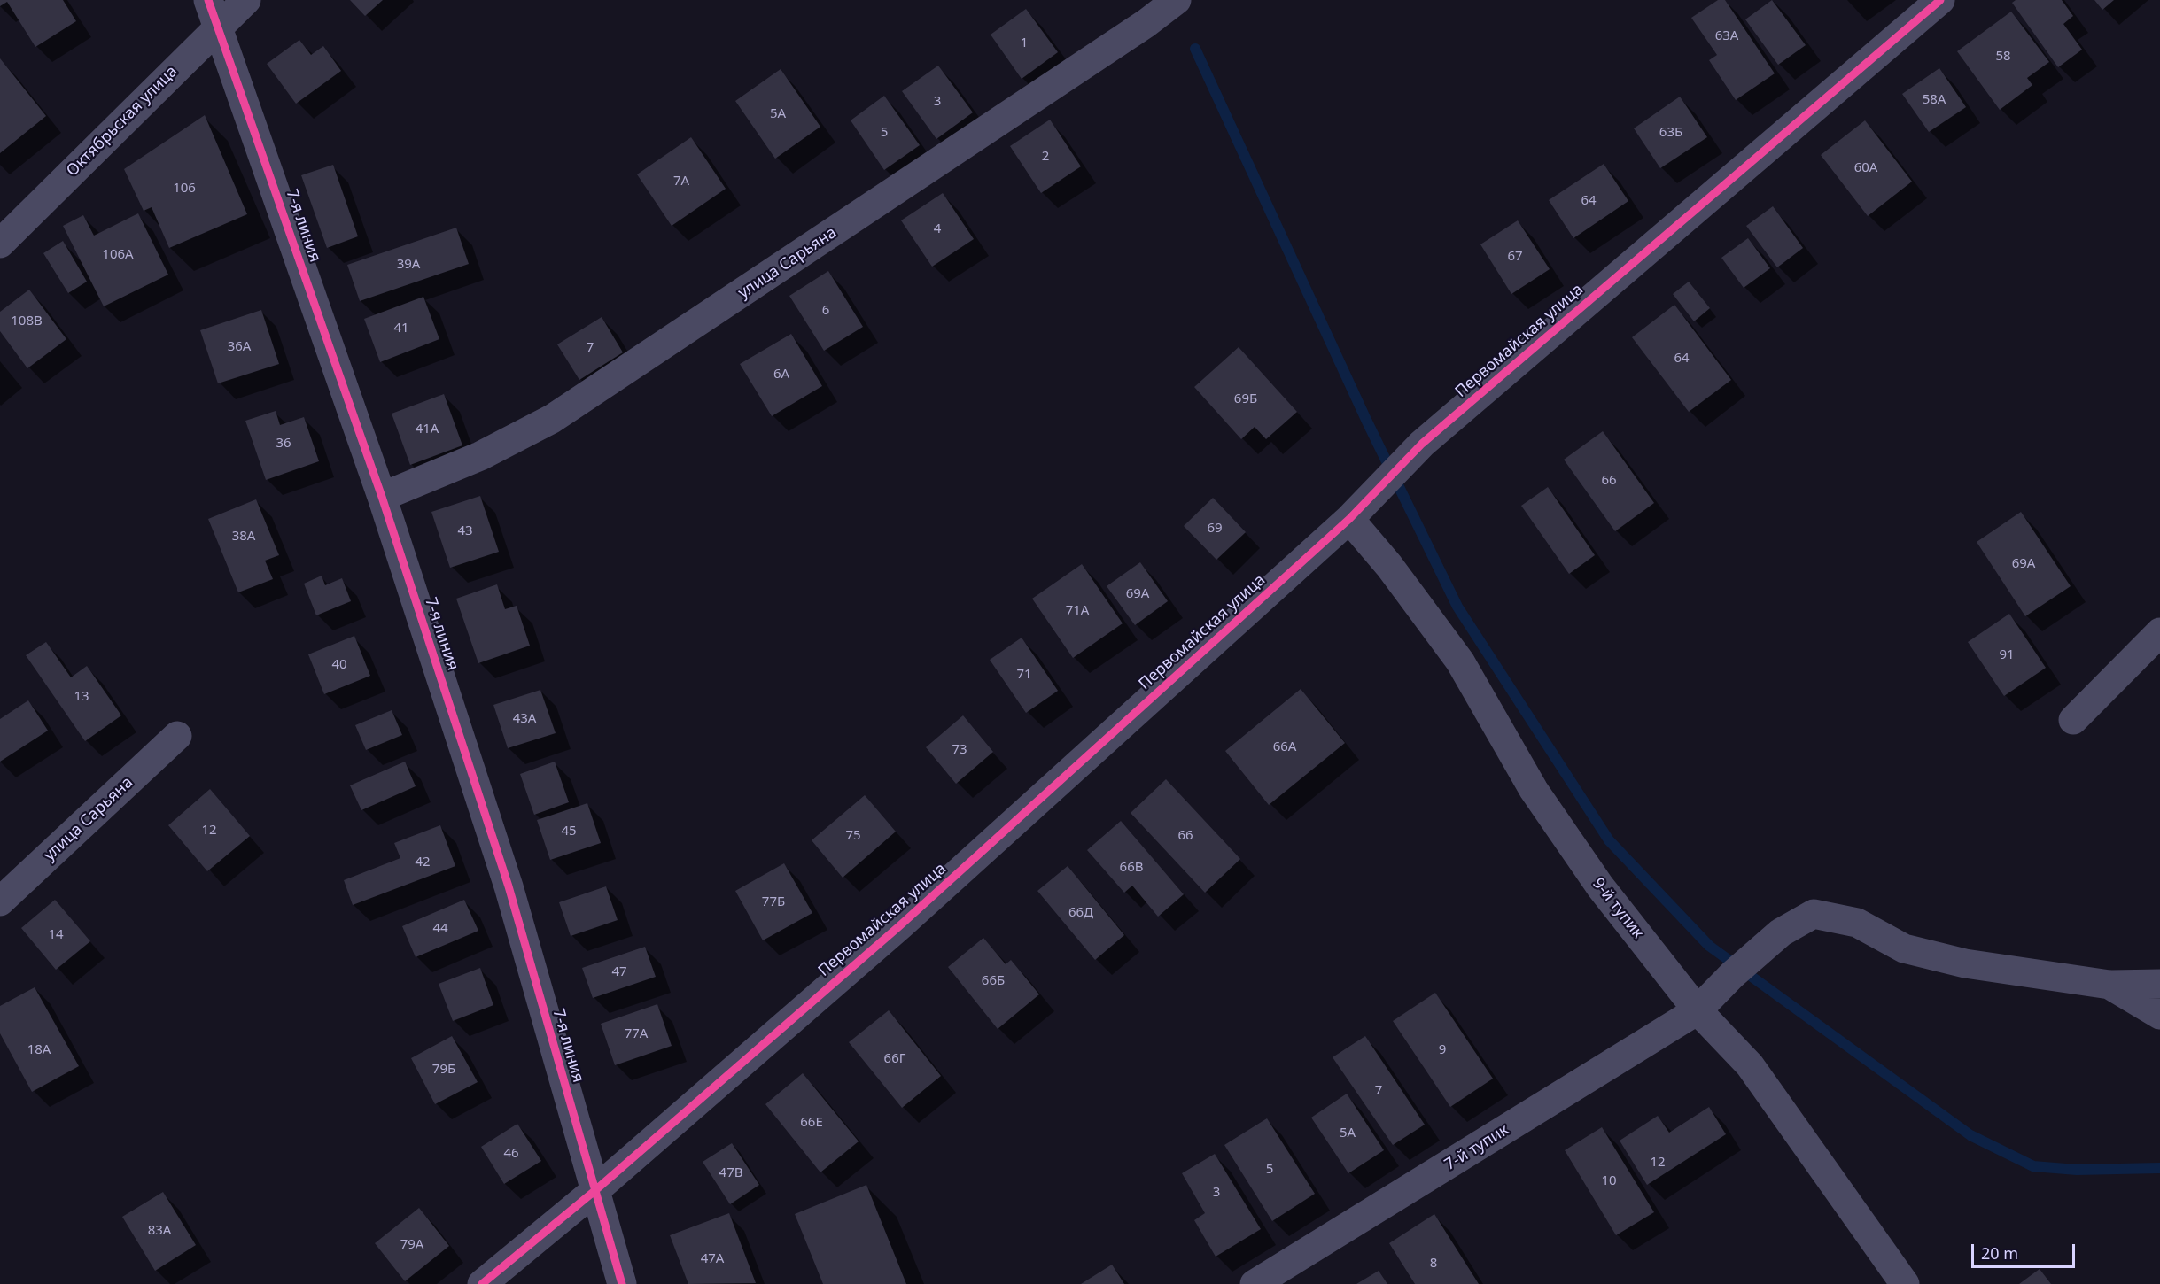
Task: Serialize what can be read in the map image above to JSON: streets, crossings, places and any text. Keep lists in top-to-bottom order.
{
  "streets": {
    "street": [
      "Октябрьская улица",
      "7-я линия",
      "улица Сарьяна",
      "Первомайская улица",
      "9-й тупик",
      "7-й тупик"
    ]
  },
  "crossings": [
    ["Октябрьская улица", "7-я линия"],
    ["7-я линия", "улица Сарьяна"],
    ["7-я линия", "Первомайская улица"],
    ["Первомайская улица", "9-й тупик"],
    ["9-й тупик", "7-й тупик"]
  ],
  "house_numbers": [
    "63А",
    "1",
    "58",
    "58А",
    "3",
    "5А",
    "5",
    "63Б",
    "2",
    "60А",
    "7А",
    "106",
    "64",
    "4",
    "106А",
    "67",
    "39А",
    "6",
    "108В",
    "41",
    "36А",
    "7",
    "64",
    "6А",
    "69Б",
    "41А",
    "36",
    "66",
    "69",
    "43",
    "38А",
    "69А",
    "69А",
    "71А",
    "91",
    "40",
    "71",
    "13",
    "43А",
    "66А",
    "73",
    "12",
    "45",
    "75",
    "66",
    "42",
    "66В",
    "77Б",
    "66Д",
    "44",
    "14",
    "47",
    "66Б",
    "77А",
    "18А",
    "9",
    "66Г",
    "79Б",
    "7",
    "66Е",
    "5А",
    "46",
    "12",
    "5",
    "47В",
    "10",
    "3",
    "83А",
    "79А",
    "47А",
    "8"
  ],
  "scale_bar": "20 m"
}
